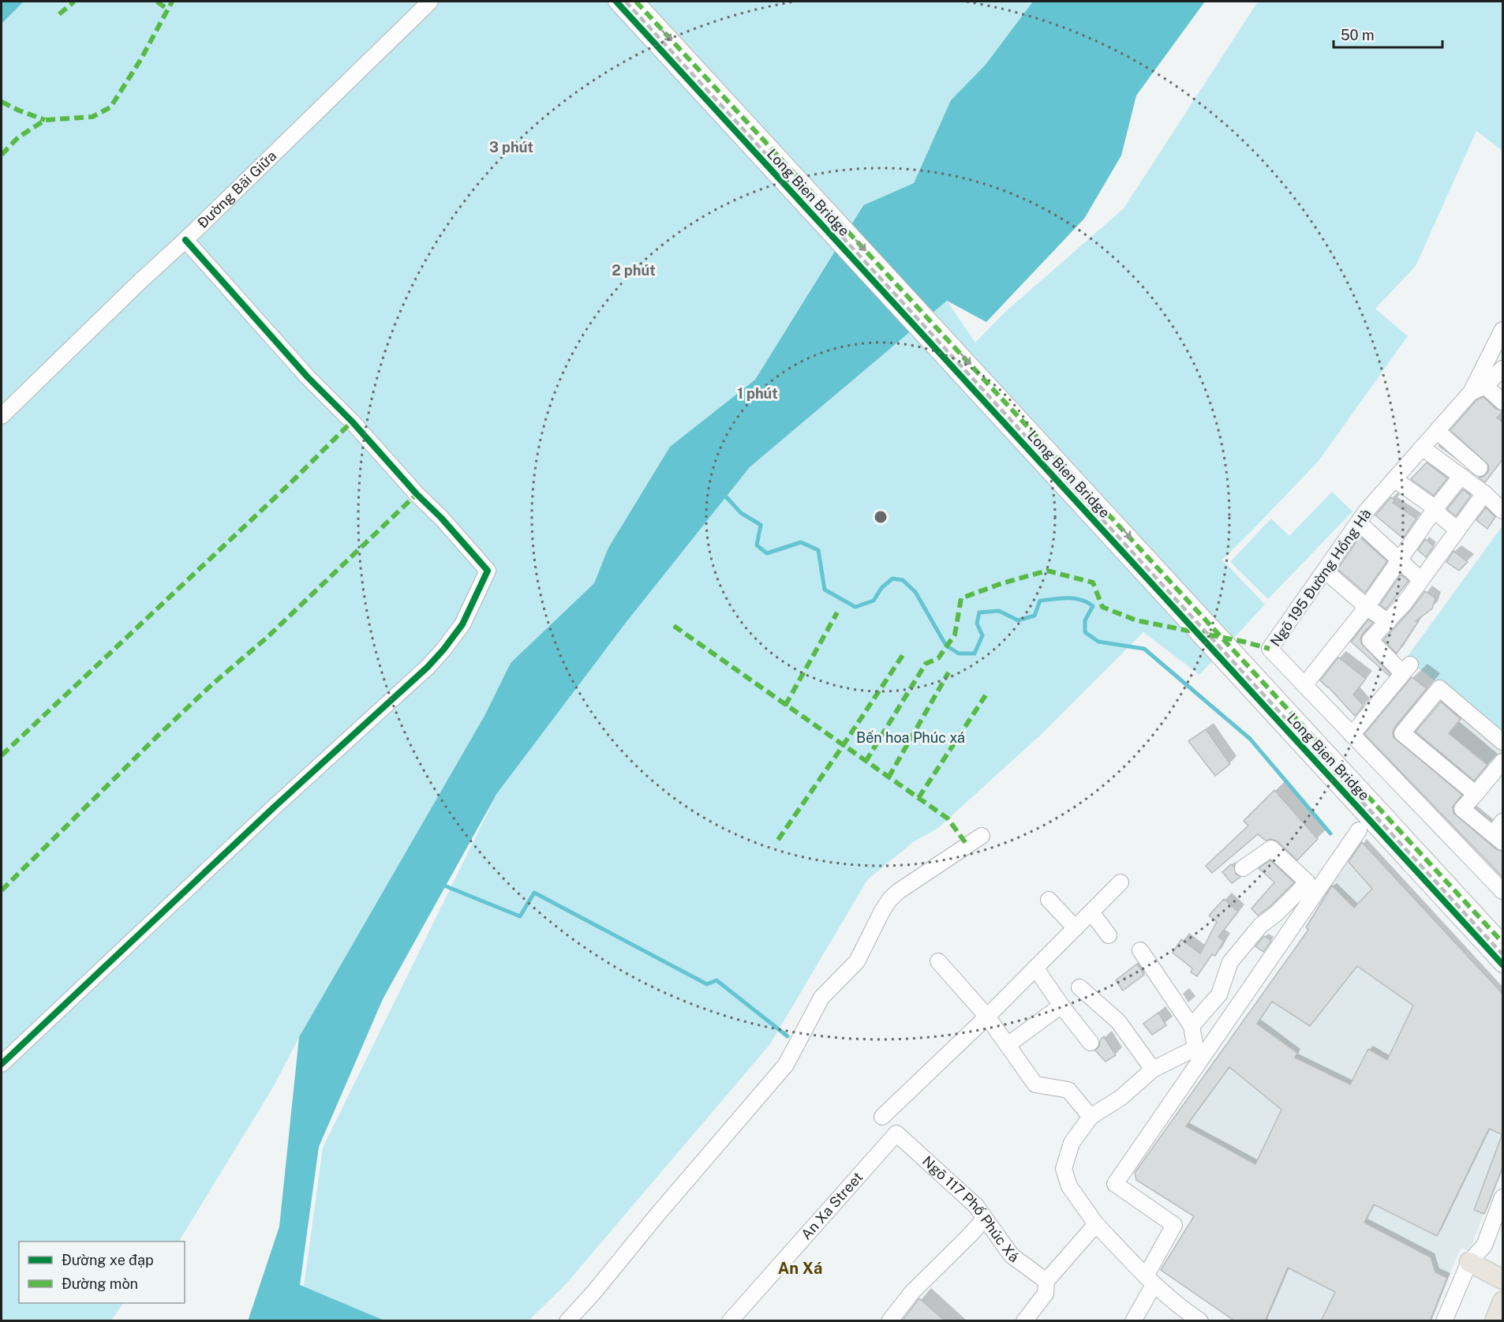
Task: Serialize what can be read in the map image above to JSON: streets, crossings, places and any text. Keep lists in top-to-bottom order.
{
  "streets": {
    "street": [
      "Đường Bãi Giữa",
      "Long Bien Bridge",
      "Ngõ 195 Đường Hồng Hà",
      "An Xa Street",
      "Ngõ 117 Phố Phúc Xá"
    ]
  },
  "crossings": [
    ["An Xa Street", "Ngõ 117 Phố Phúc Xá"]
  ],
  "districts": ["An Xá"],
  "parks": ["Bến hoa Phúc xá"],
  "legend": ["Đường xe đạp", "Đường mòn"],
  "scale_bar": "50 m",
  "rings": ["3 phút", "2 phút", "1 phút"]
}
